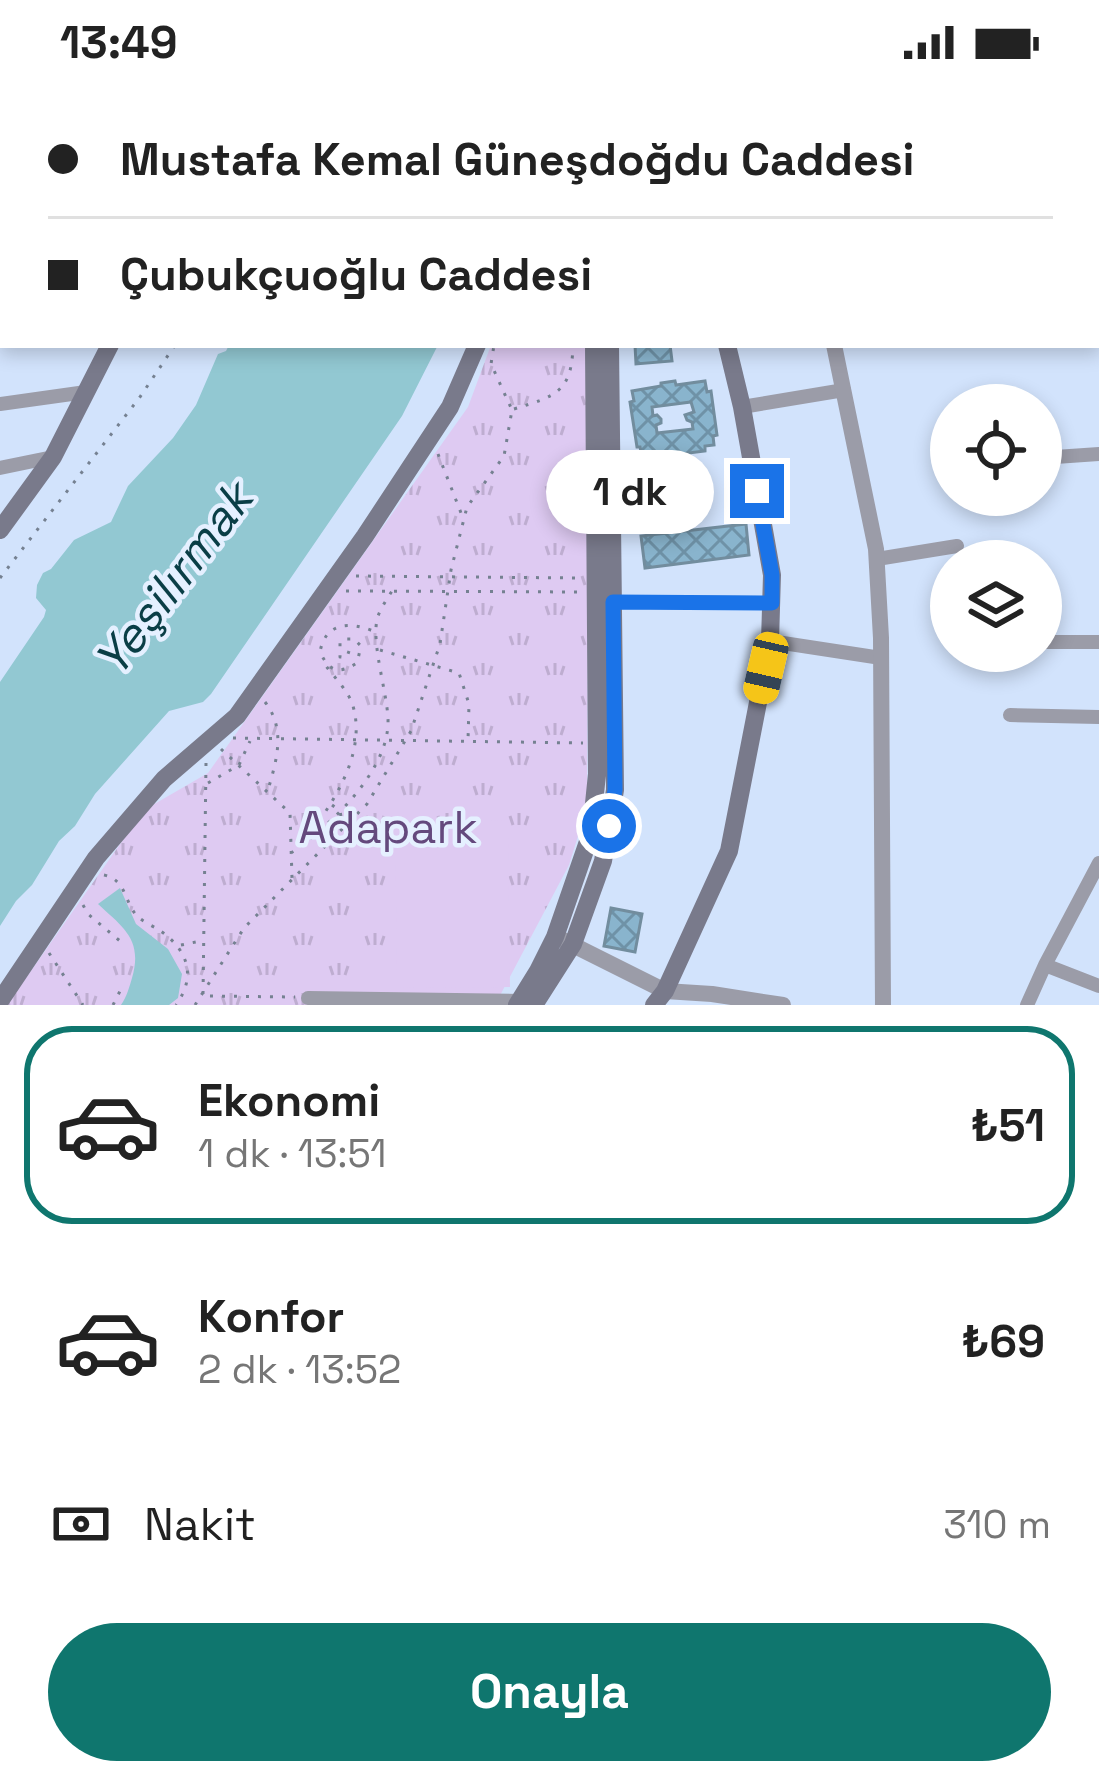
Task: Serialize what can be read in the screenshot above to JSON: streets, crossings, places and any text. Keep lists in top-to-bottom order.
{
  "water": ["Yeşilırmak"],
  "parks": ["Adapark"],
  "page": {
    "status": "13:49",
    "banner": ["Mustafa Kemal Güneşdoğdu Caddesi", "Çubukçuoğlu Caddesi"],
    "bubble": "1 dk",
    "list": [
      {
        "name": "Ekonomi",
        "note": "1 dk · 13:51",
        "value": "₺51"
      },
      {
        "name": "Konfor",
        "note": "2 dk · 13:52",
        "value": "₺69"
      }
    ],
    "pay": ["Nakit", "310 m"],
    "buttons": "Onayla"
  }
}
